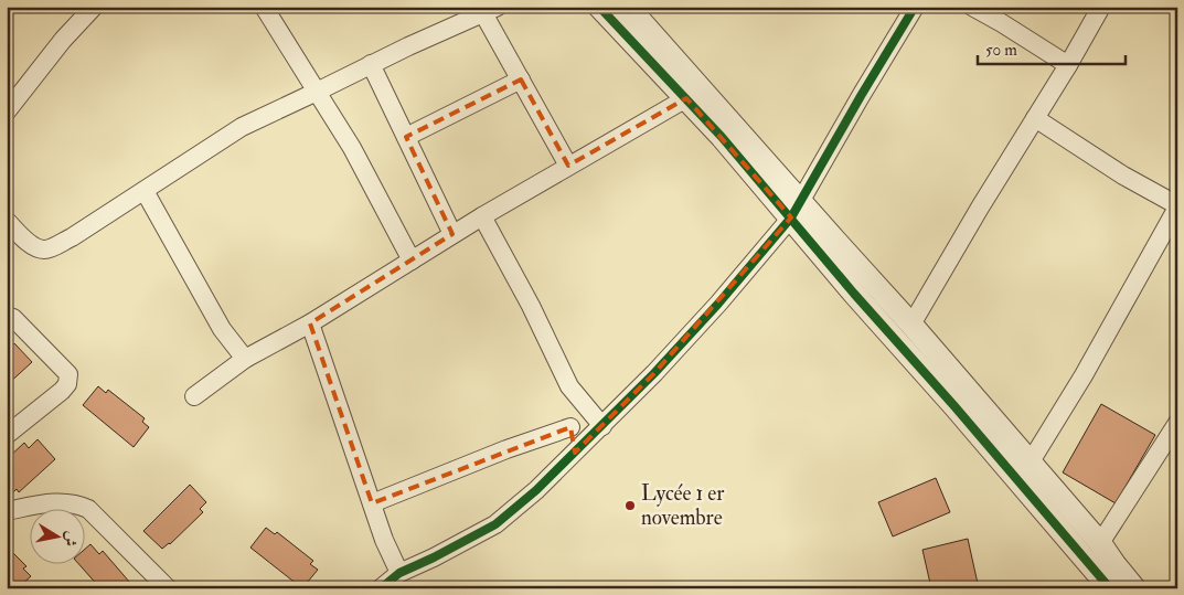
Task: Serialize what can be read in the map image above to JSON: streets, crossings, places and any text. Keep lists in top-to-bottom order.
{
  "places": ["Lycée 1 er novembre"],
  "scale_bar": "50 m",
  "north": "right"
}
